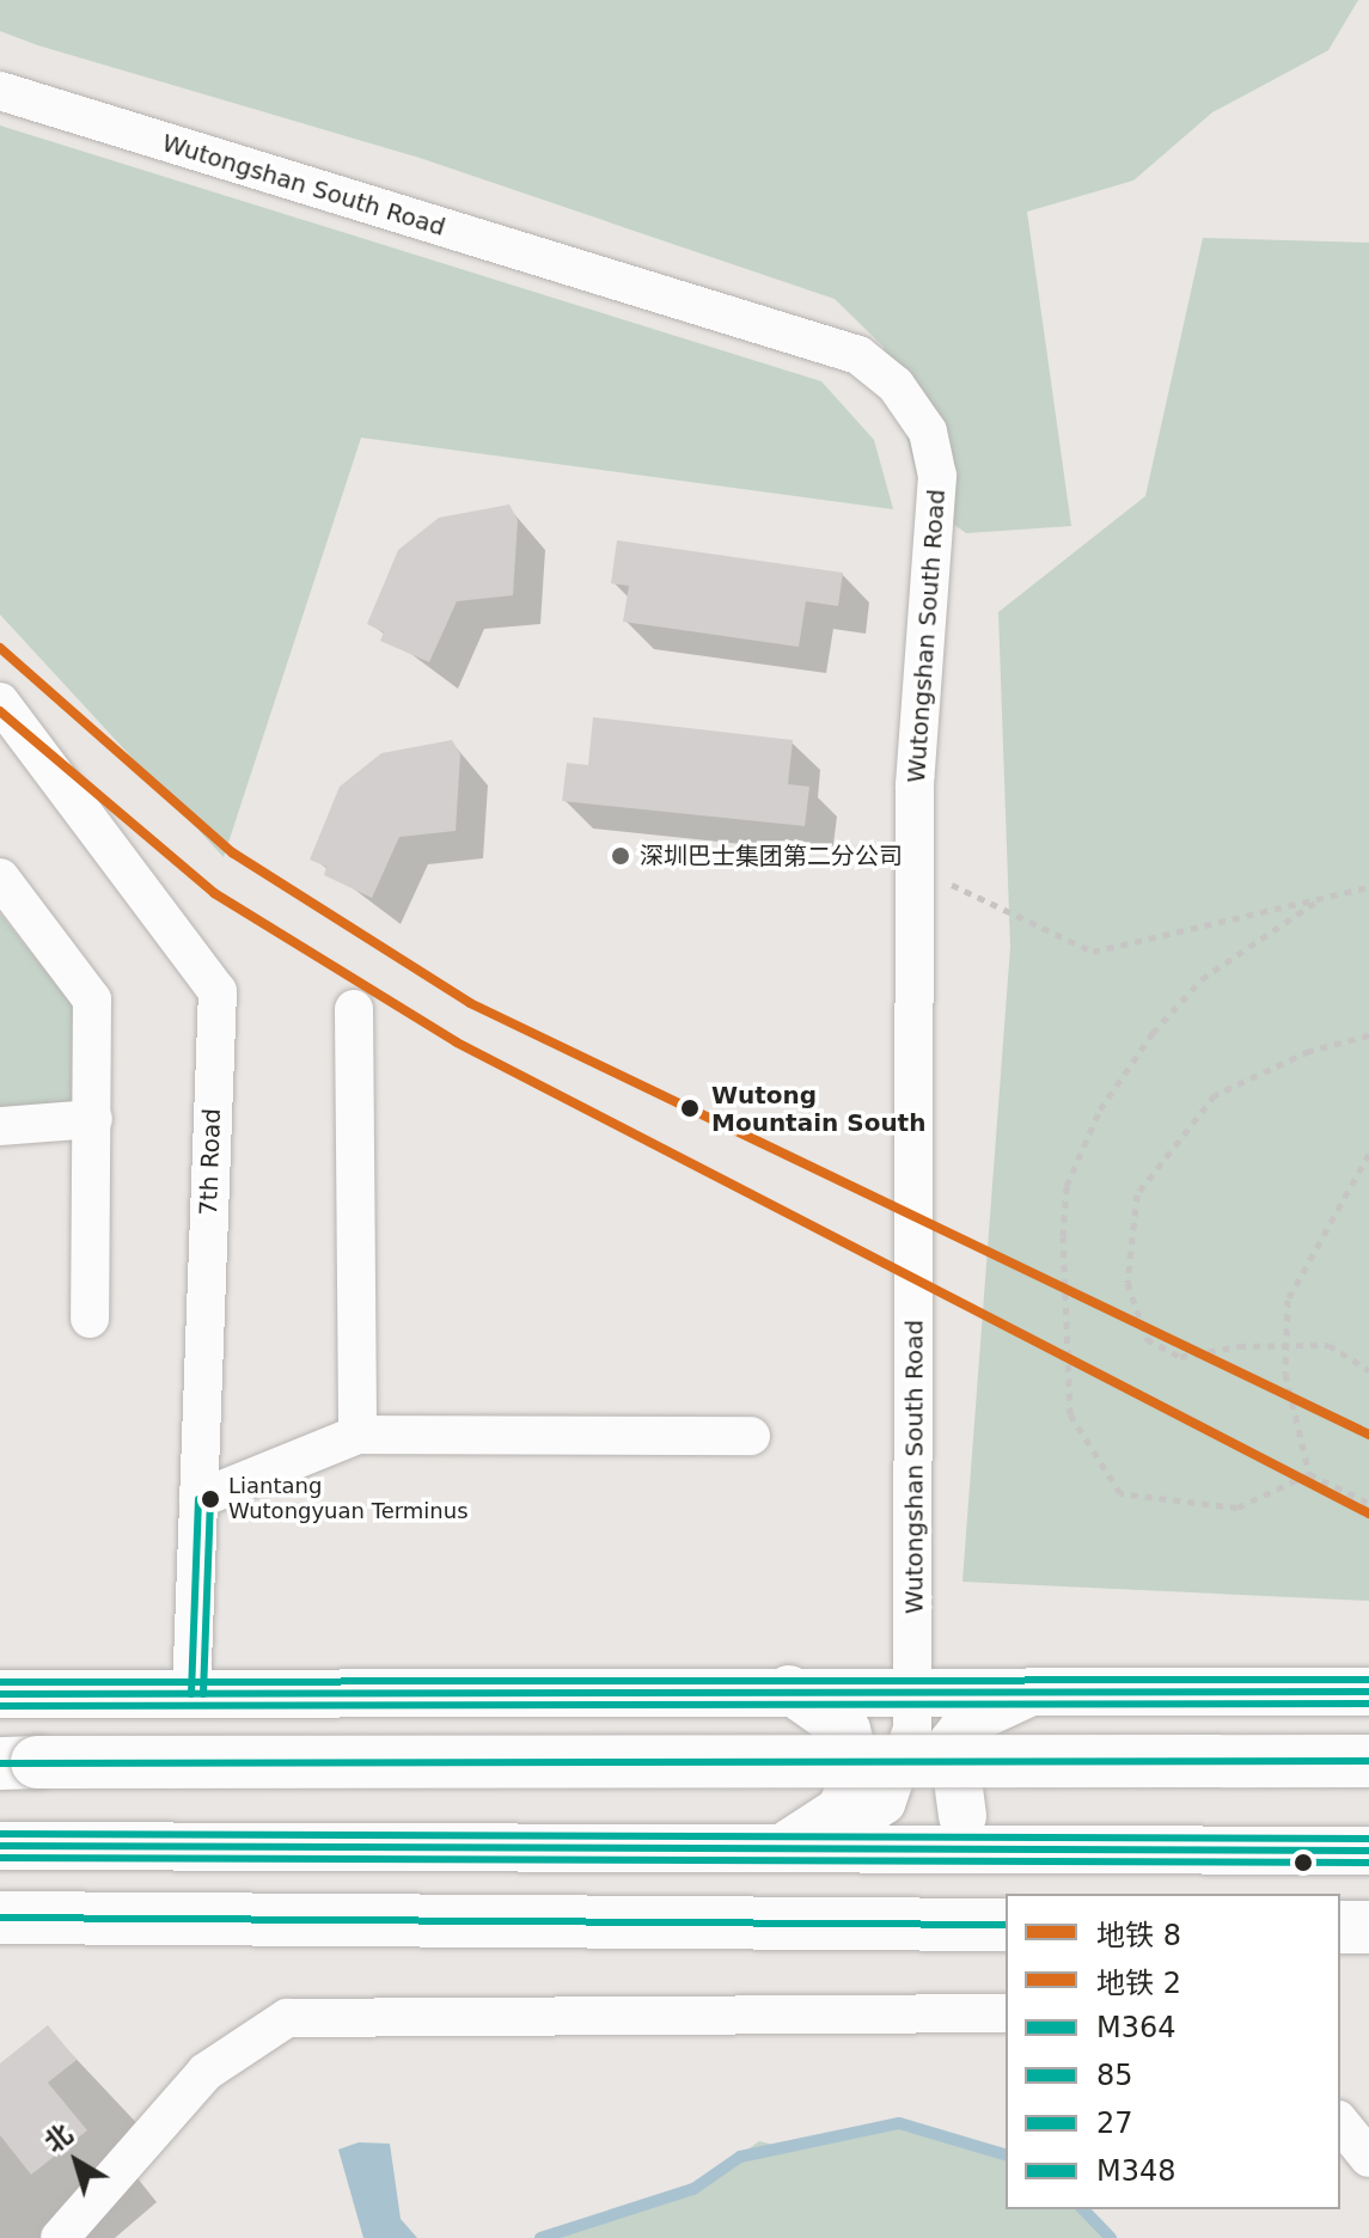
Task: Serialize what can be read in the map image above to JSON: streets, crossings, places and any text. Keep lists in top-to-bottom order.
{
  "streets": {
    "street": ["Wutongshan South Road", "7th Road"]
  },
  "places": ["深圳巴士集团第二分公司", "Wutong Mountain South", "Liantang Wutongyuan Terminus"],
  "lines": [
    "metro line 2",
    "metro line 8",
    "transit line M364",
    "transit line 85",
    "transit line 27",
    "transit line M348"
  ],
  "legend": [
    "地铁 8",
    "地铁 2",
    "M364",
    "85",
    "27",
    "M348"
  ],
  "north": "top left"
}
